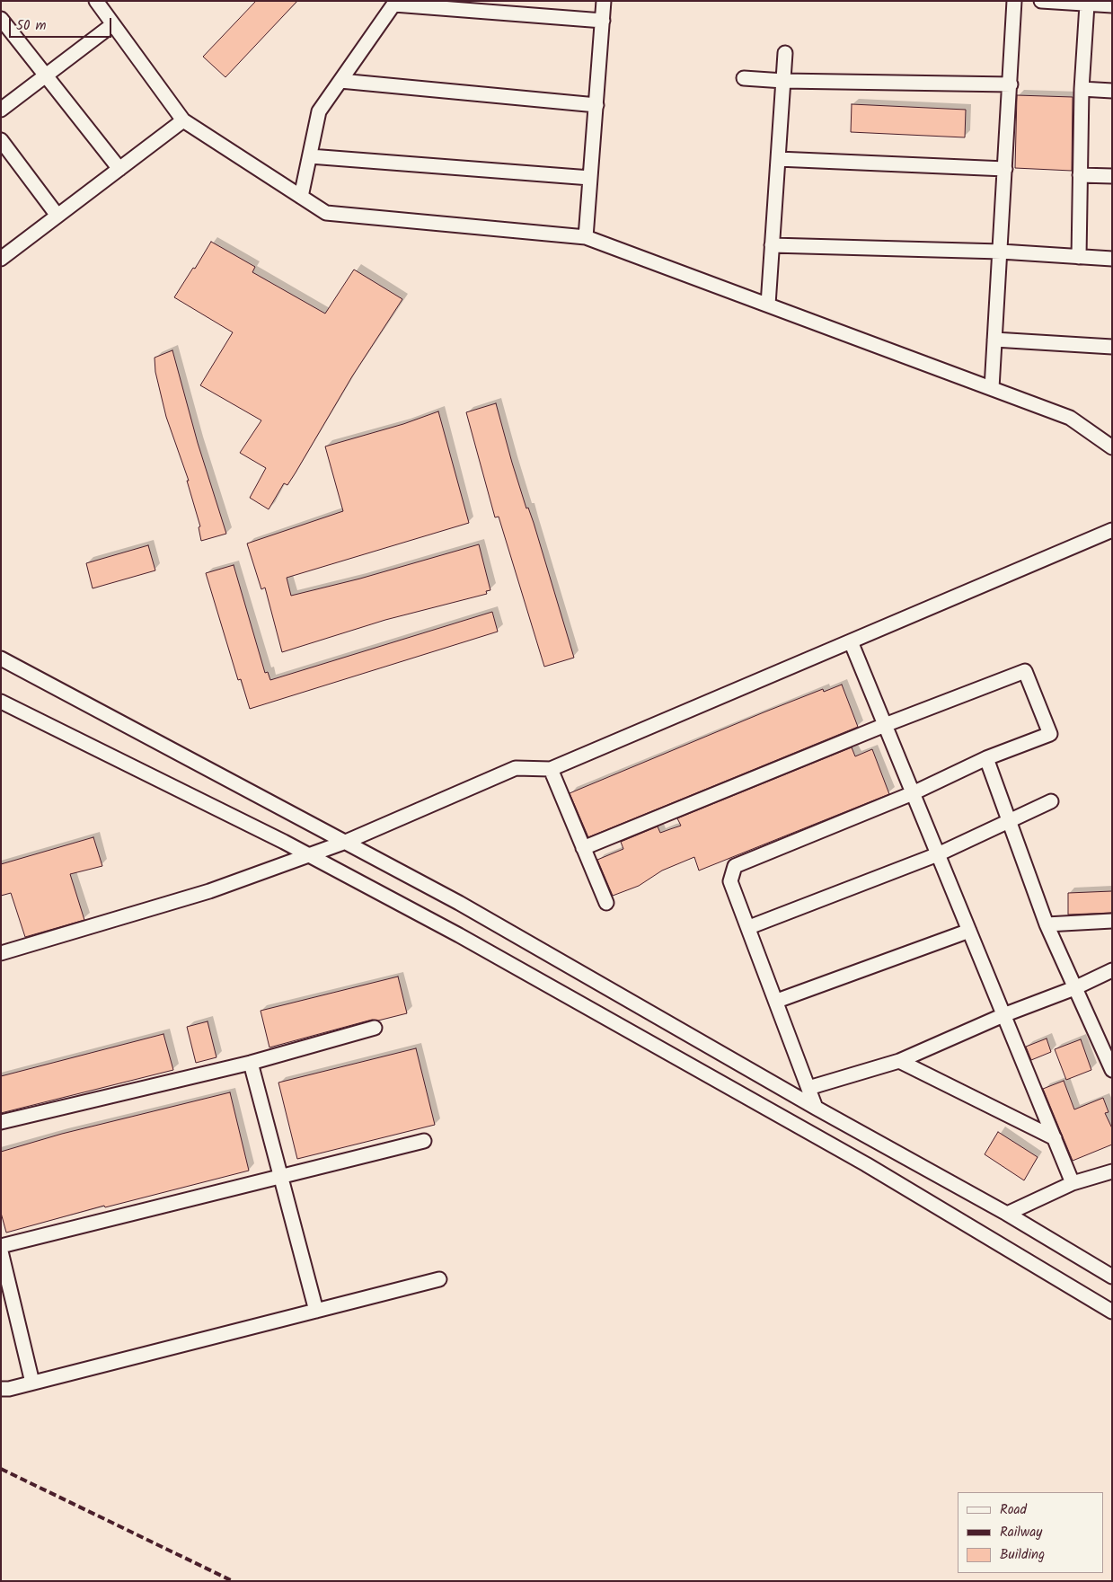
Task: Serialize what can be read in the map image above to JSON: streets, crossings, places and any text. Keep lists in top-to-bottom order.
{
  "legend": ["Road", "Railway", "Building"],
  "scale_bar": "50 m"
}
